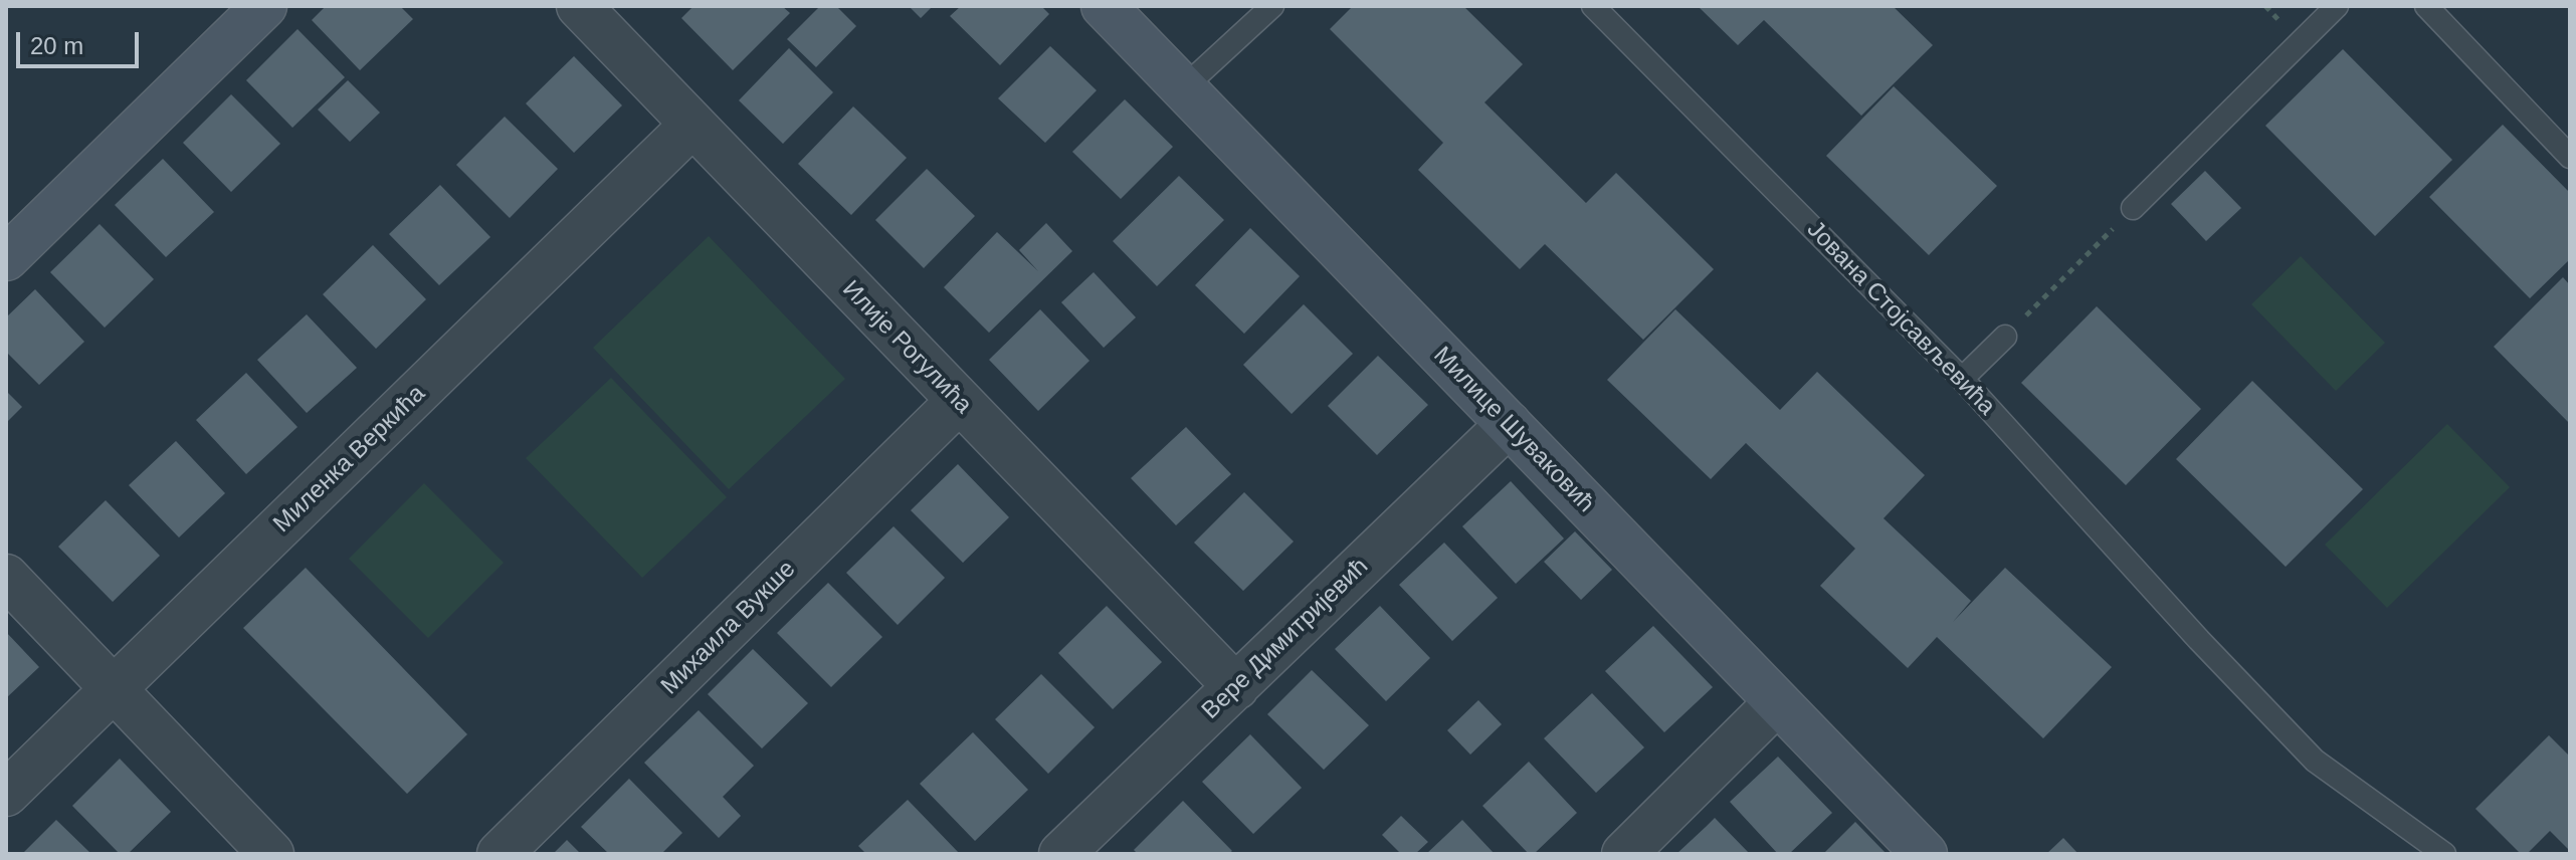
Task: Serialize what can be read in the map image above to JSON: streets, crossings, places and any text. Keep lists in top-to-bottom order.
{
  "streets": {
    "street": [
      "Илије Рогулића",
      "Милице Шуваковић",
      "Миленка Веркића",
      "Михаила Вукше",
      "Вере Димитријевић"
    ],
    "lane": ["Јована Стојсављевића"]
  },
  "crossings": [
    ["Илије Рогулића", "Миленка Веркића"],
    ["Илије Рогулића", "Михаила Вукше"],
    ["Илије Рогулића", "Вере Димитријевић"],
    ["Милице Шуваковић", "Вере Димитријевић"]
  ],
  "scale_bar": "20 m"
}
